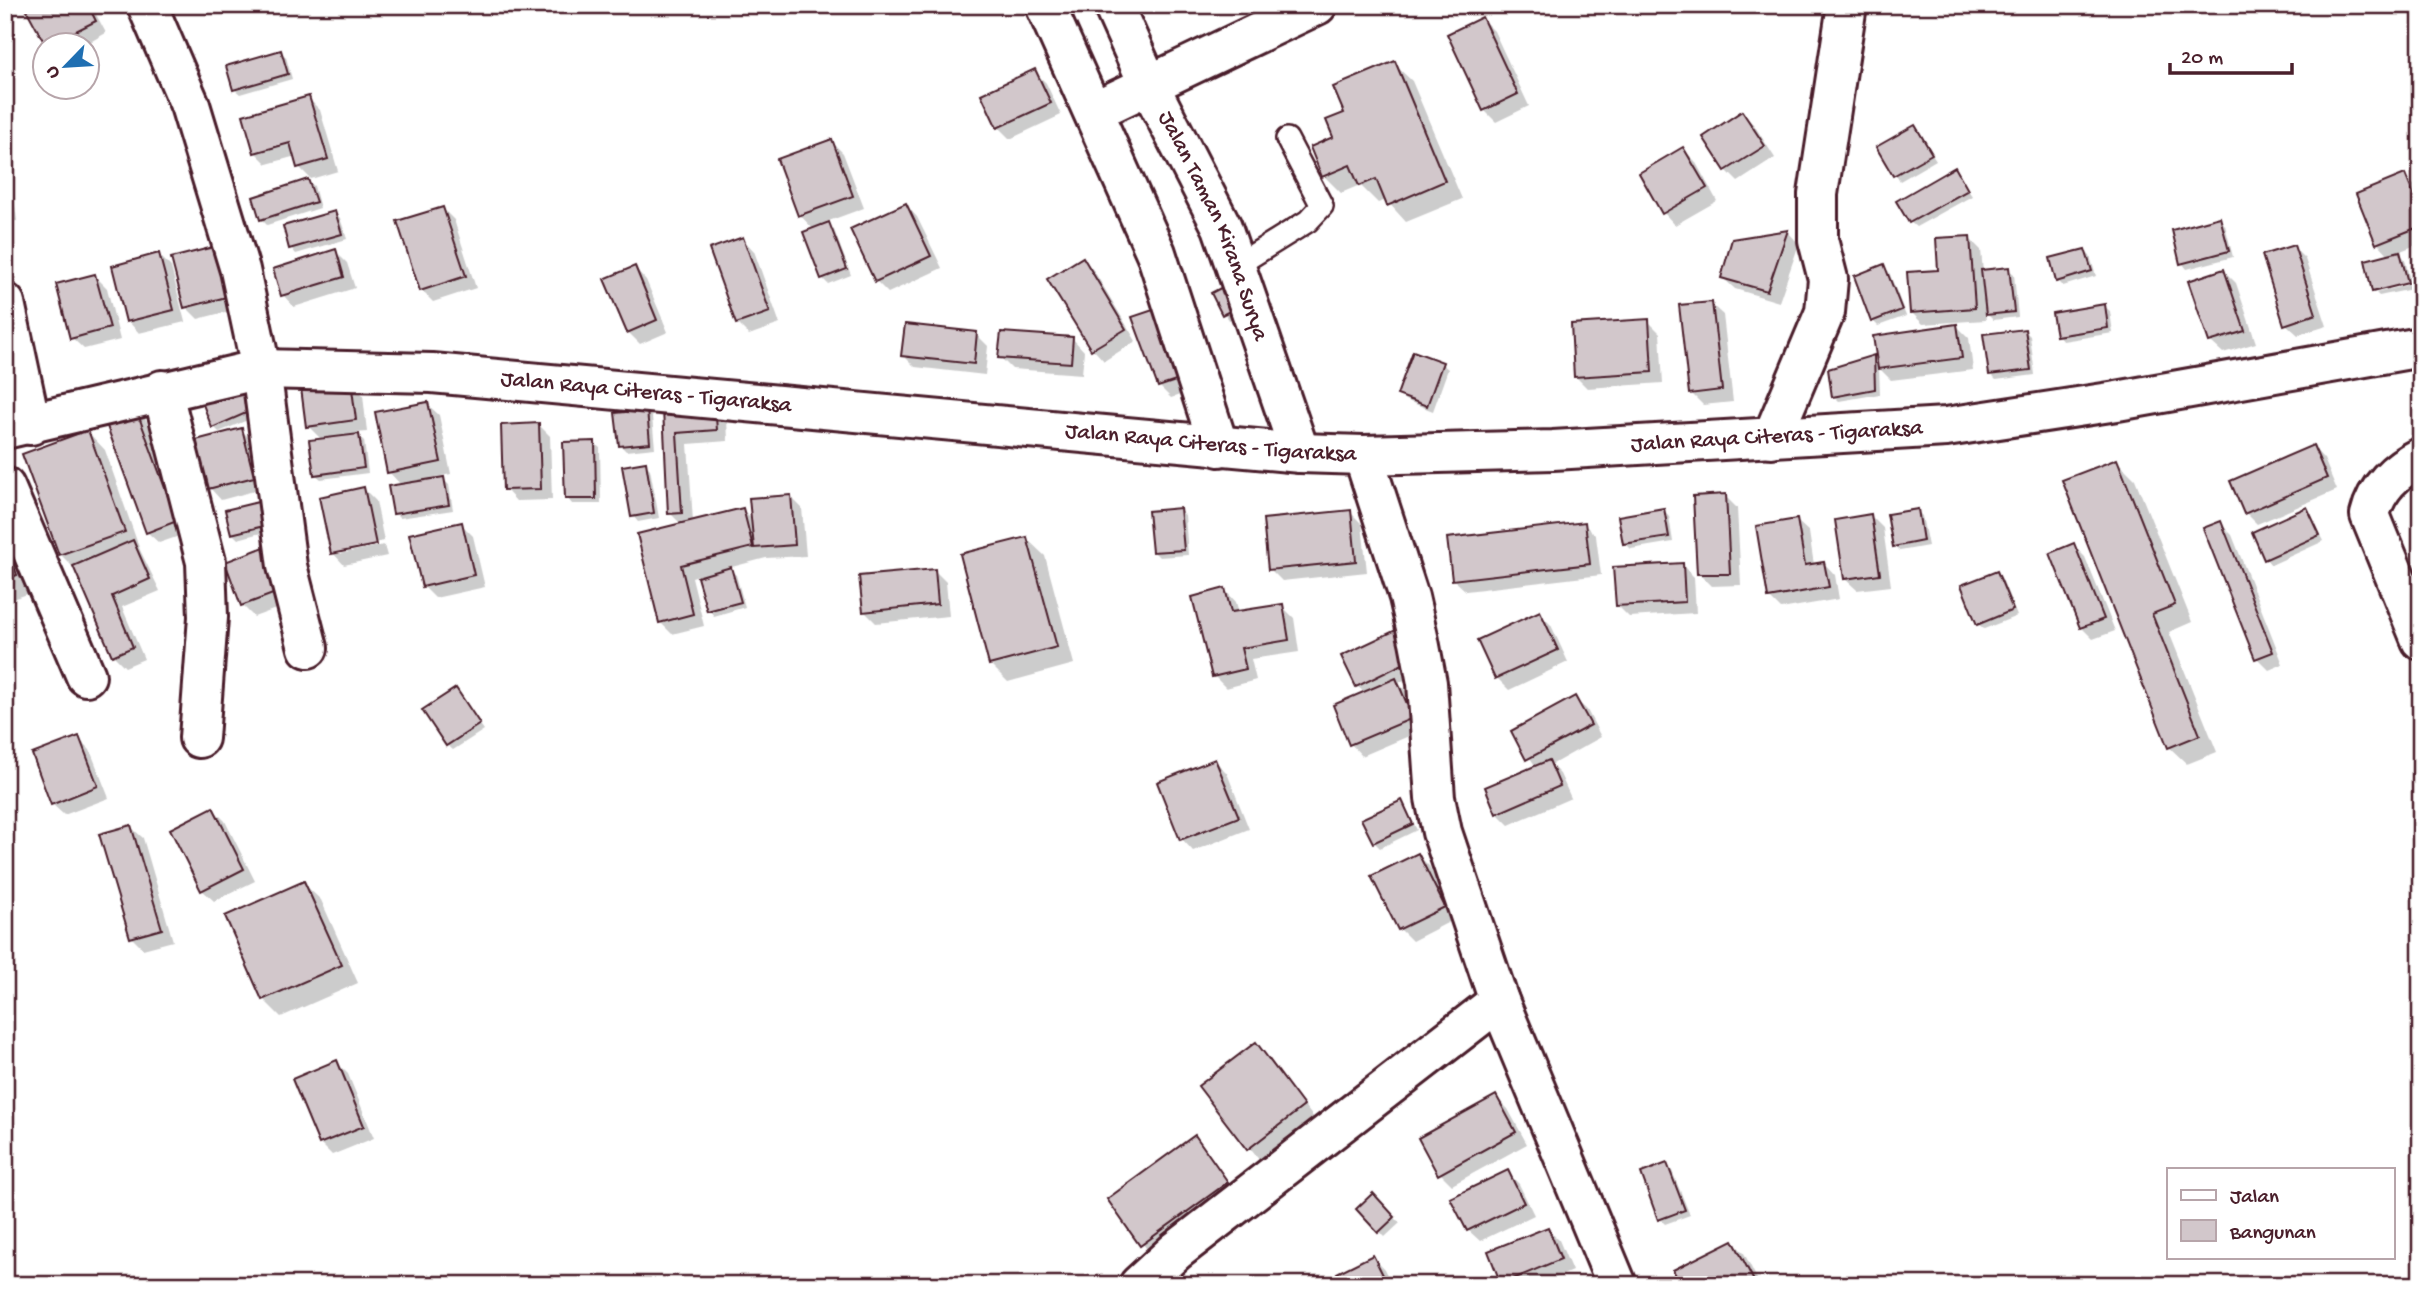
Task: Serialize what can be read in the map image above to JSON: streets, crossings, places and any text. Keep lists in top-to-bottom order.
{
  "streets": {
    "street": ["Jalan Taman Kirana Surya", "Jalan Raya Citeras - Tigaraksa"]
  },
  "crossings": [
    ["Jalan Taman Kirana Surya", "Jalan Raya Citeras - Tigaraksa"]
  ],
  "legend": ["Jalan", "Bangunan"],
  "scale_bar": "20 m",
  "north": "bottom left"
}
